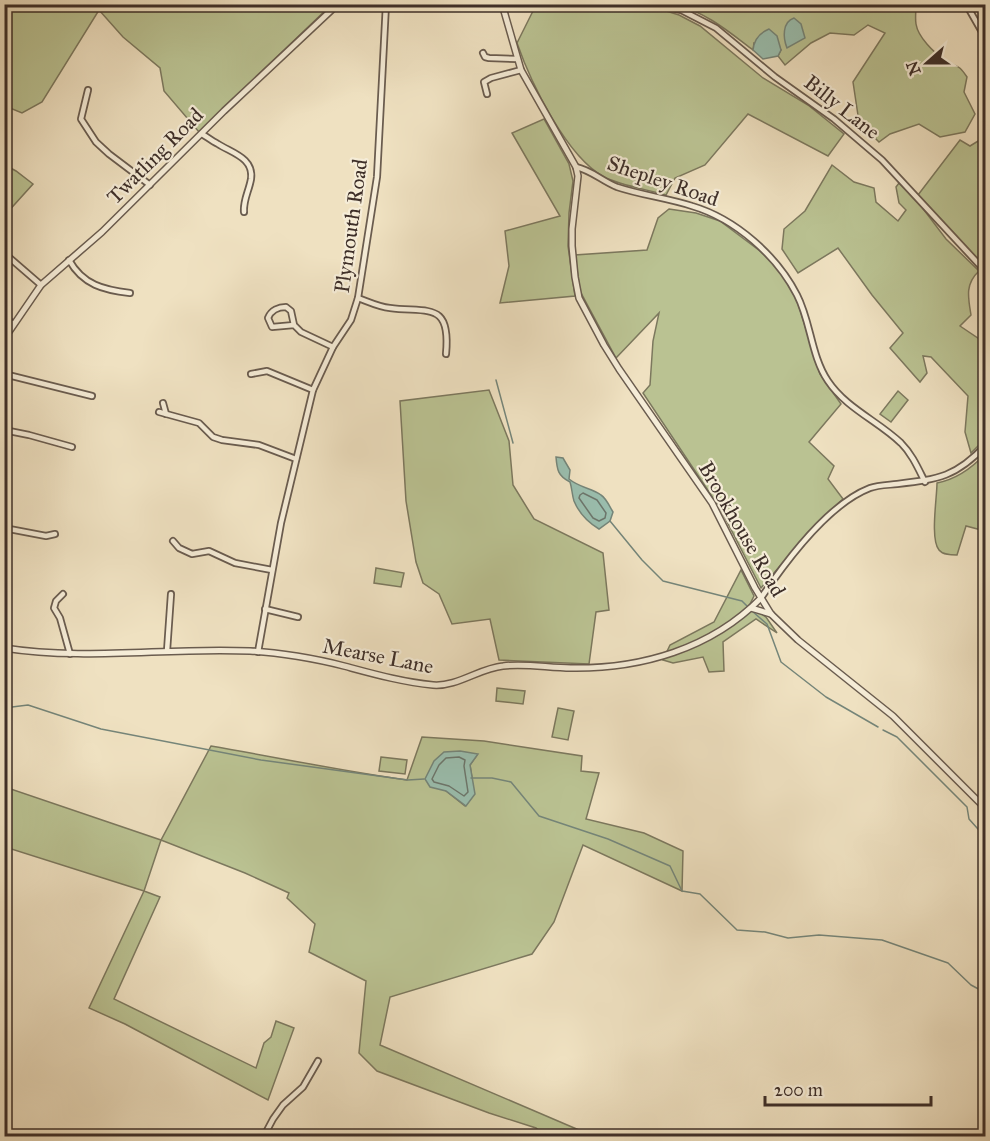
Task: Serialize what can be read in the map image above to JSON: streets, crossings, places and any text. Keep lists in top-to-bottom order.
{
  "streets": {
    "street": [
      "Billy Lane",
      "Twatling Road",
      "Shepley Road",
      "Plymouth Road",
      "Brookhouse Road",
      "Mearse Lane"
    ]
  },
  "crossings": [
    ["Shepley Road", "Brookhouse Road"],
    ["Plymouth Road", "Mearse Lane"],
    ["Brookhouse Road", "Mearse Lane"]
  ],
  "scale_bar": "200 m",
  "north": "left"
}
